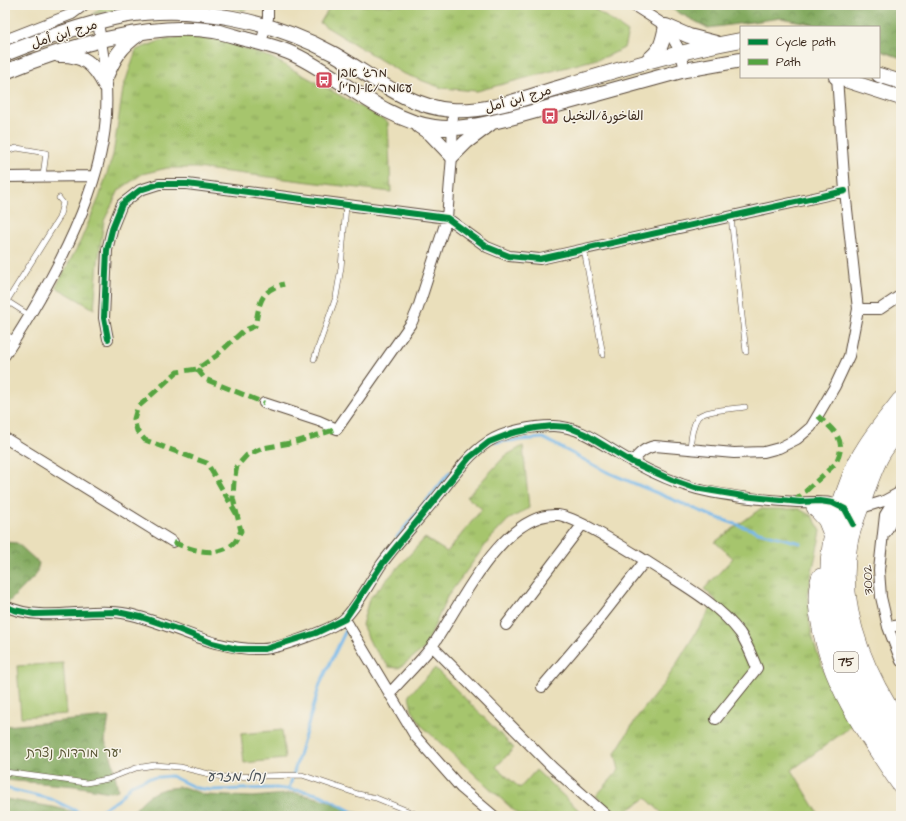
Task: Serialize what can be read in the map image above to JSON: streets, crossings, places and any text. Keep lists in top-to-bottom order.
{
  "streets": {
    "highway": ["75"],
    "street": ["مرج ابن أمل", "3002"]
  },
  "water": ["נחל מזרע"],
  "parks": ["יער מורדות נצרת"],
  "places": {
    "bus stop": ["מרג׳ אבן עאמר/א-נח׳יל", "الفاخورة/النخيل"]
  },
  "legend": ["Cycle path", "Path"]
}
